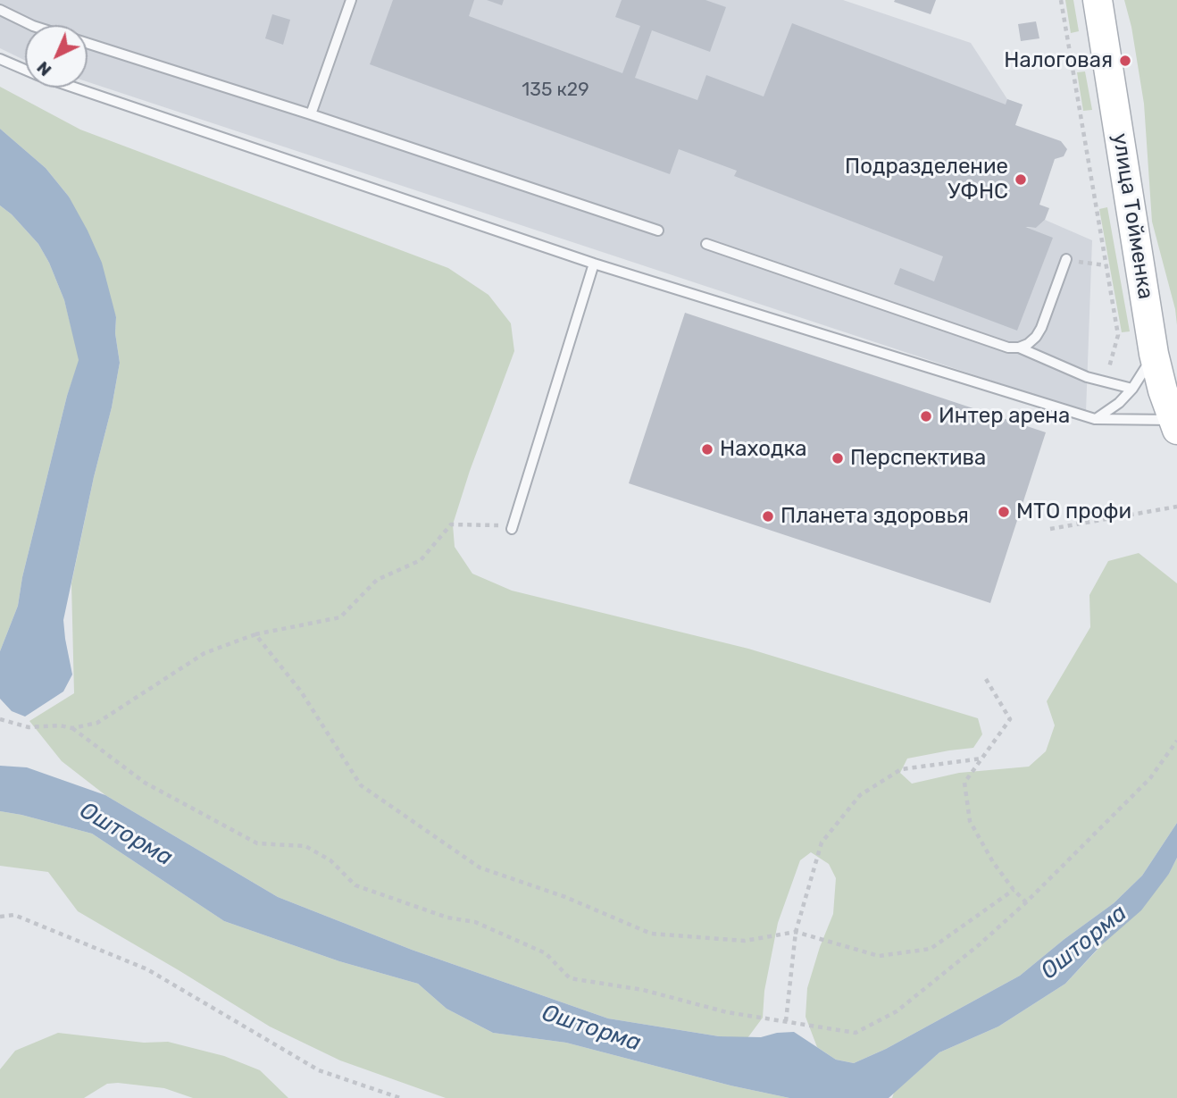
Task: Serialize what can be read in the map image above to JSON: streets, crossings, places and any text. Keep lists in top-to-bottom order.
{
  "streets": {
    "street": ["улица Тойменка"]
  },
  "water": ["Ошторма"],
  "places": [
    "Налоговая",
    "Подразделение УФНС",
    "Интер арена",
    "Находка",
    "Перспектива",
    "МТО профи",
    "Планета здоровья"
  ],
  "house_numbers": ["135 к29"],
  "north": "bottom left"
}
